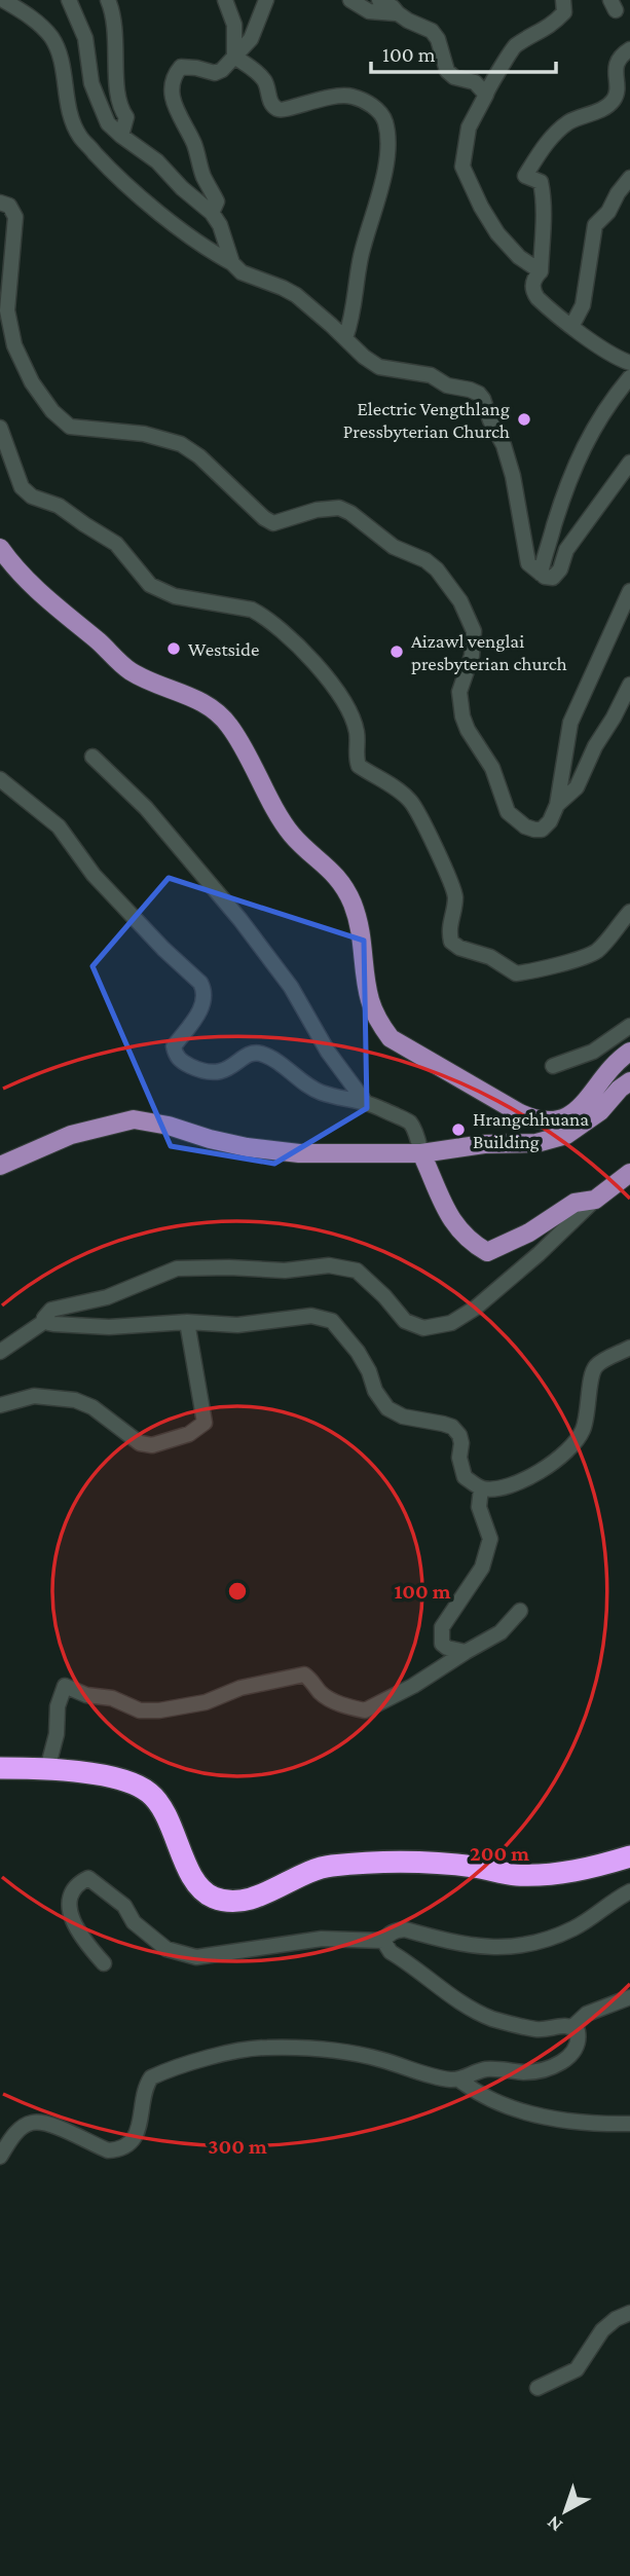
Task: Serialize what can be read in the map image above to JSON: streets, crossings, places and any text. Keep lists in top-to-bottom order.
{
  "places": [
    "Electric Vengthlang Pressbyterian Church",
    "Westside",
    "Aizawl venglai presbyterian church",
    "Hrangchhuana Building"
  ],
  "scale_bar": "100 m",
  "north": "bottom left",
  "rings": ["100 m", "200 m", "300 m"]
}
